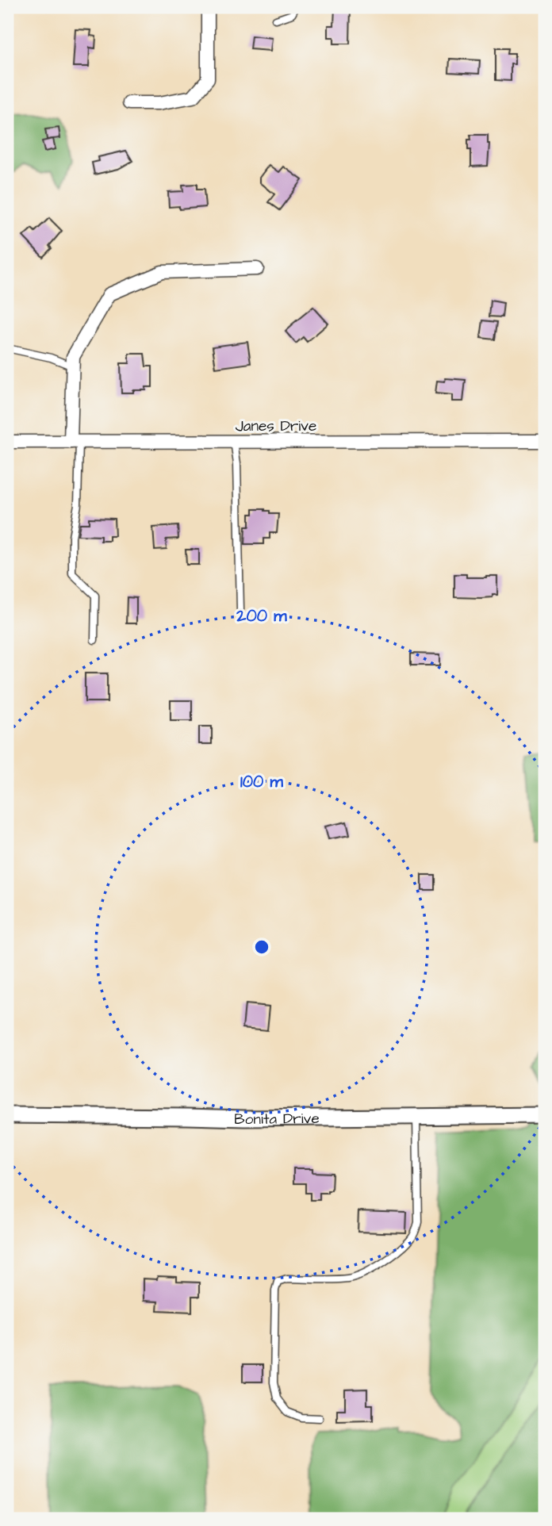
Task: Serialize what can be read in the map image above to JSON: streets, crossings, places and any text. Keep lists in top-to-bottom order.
{
  "streets": {
    "street": ["Janes Drive", "Bonita Drive"]
  },
  "rings": ["200 m", "100 m"]
}
